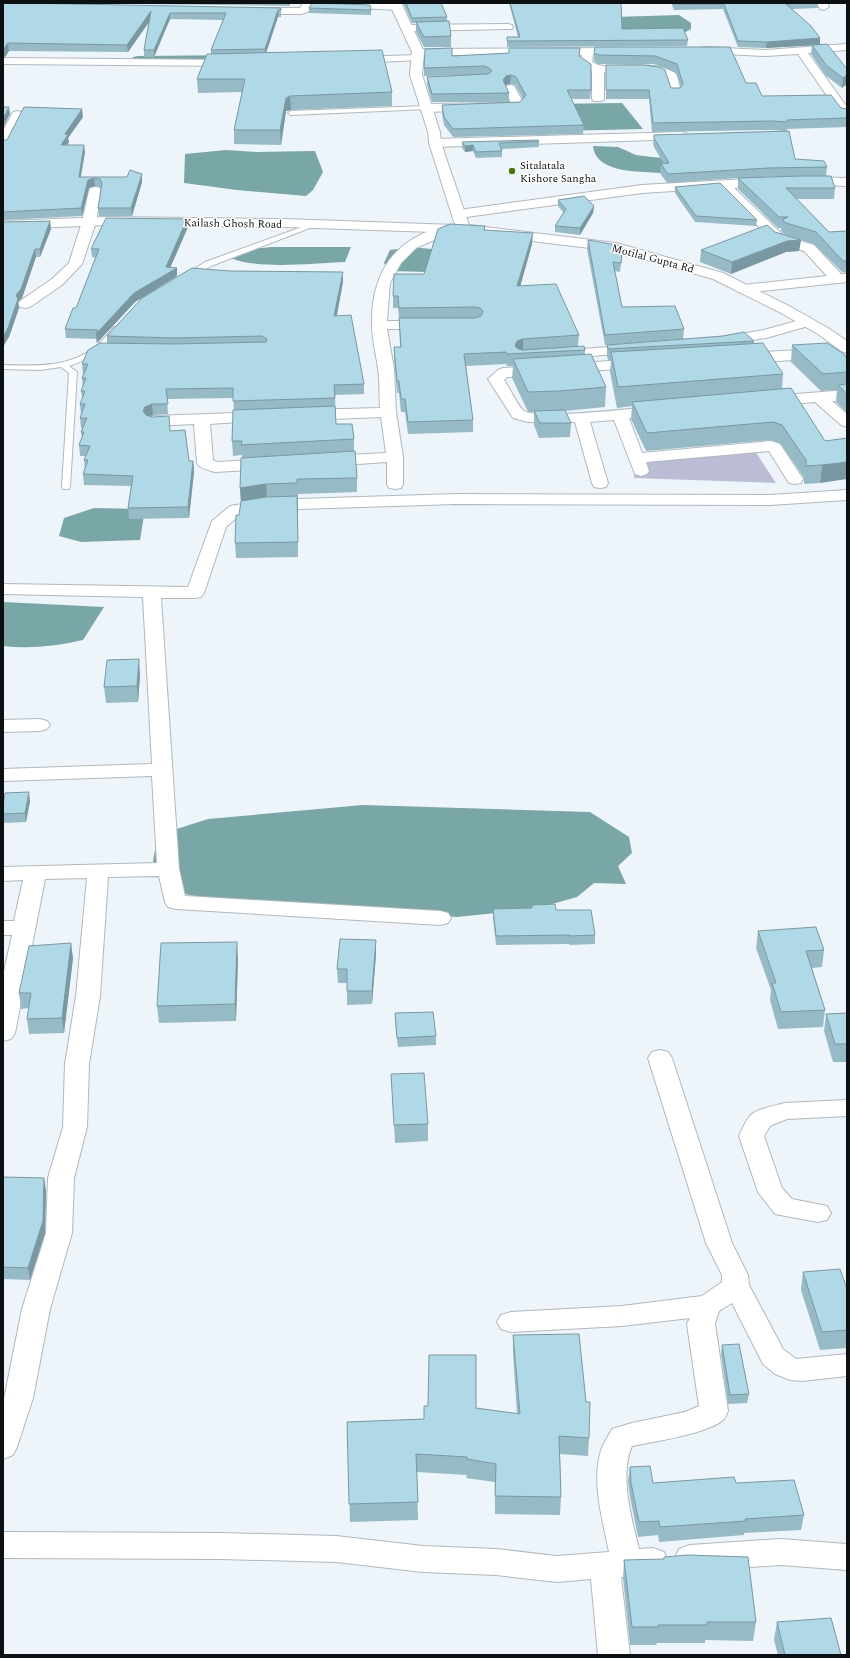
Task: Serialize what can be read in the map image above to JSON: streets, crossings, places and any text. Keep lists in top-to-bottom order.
{
  "streets": {
    "street": ["Kailash Ghosh Road", "Motilal Gupta Rd"]
  },
  "crossings": [
    ["Kailash Ghosh Road", "Motilal Gupta Rd"]
  ],
  "places": ["Sitalatala Kishore Sangha"]
}
